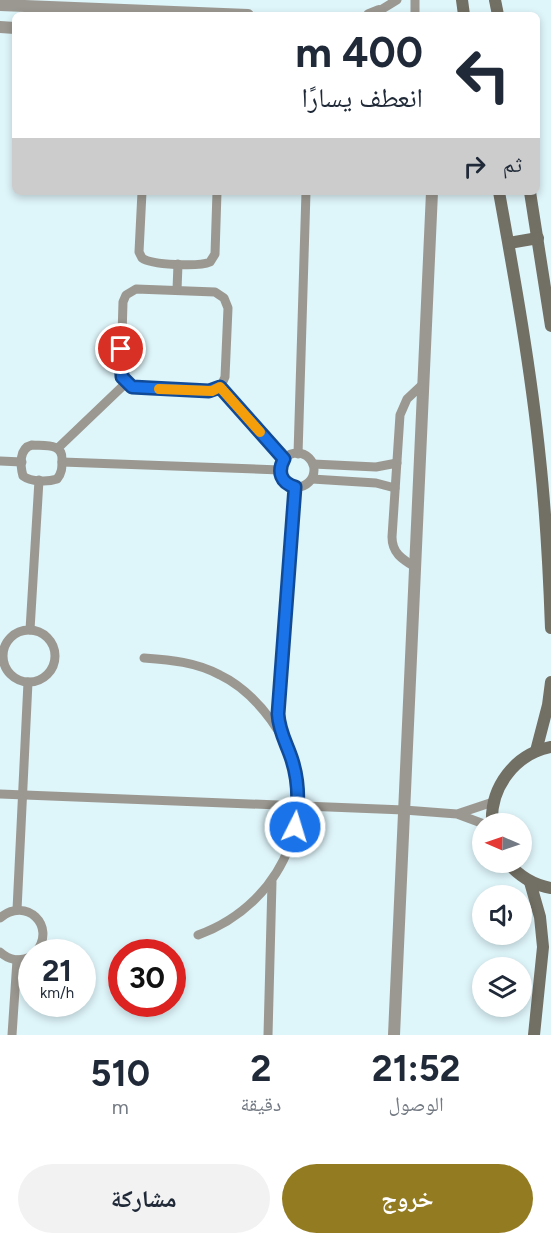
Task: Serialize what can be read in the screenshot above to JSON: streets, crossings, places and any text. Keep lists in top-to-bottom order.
{
  "north": "left",
  "page": {
    "turn": ["400 m", "انعطف يسارًا"],
    "then": "ثم",
    "speed": "21 km/h",
    "limit": "30",
    "eta": [
      "21:52",
      "الوصول",
      "2",
      "دقيقة",
      "510",
      "m"
    ],
    "buttons": ["خروج", "مشاركة"]
  }
}
